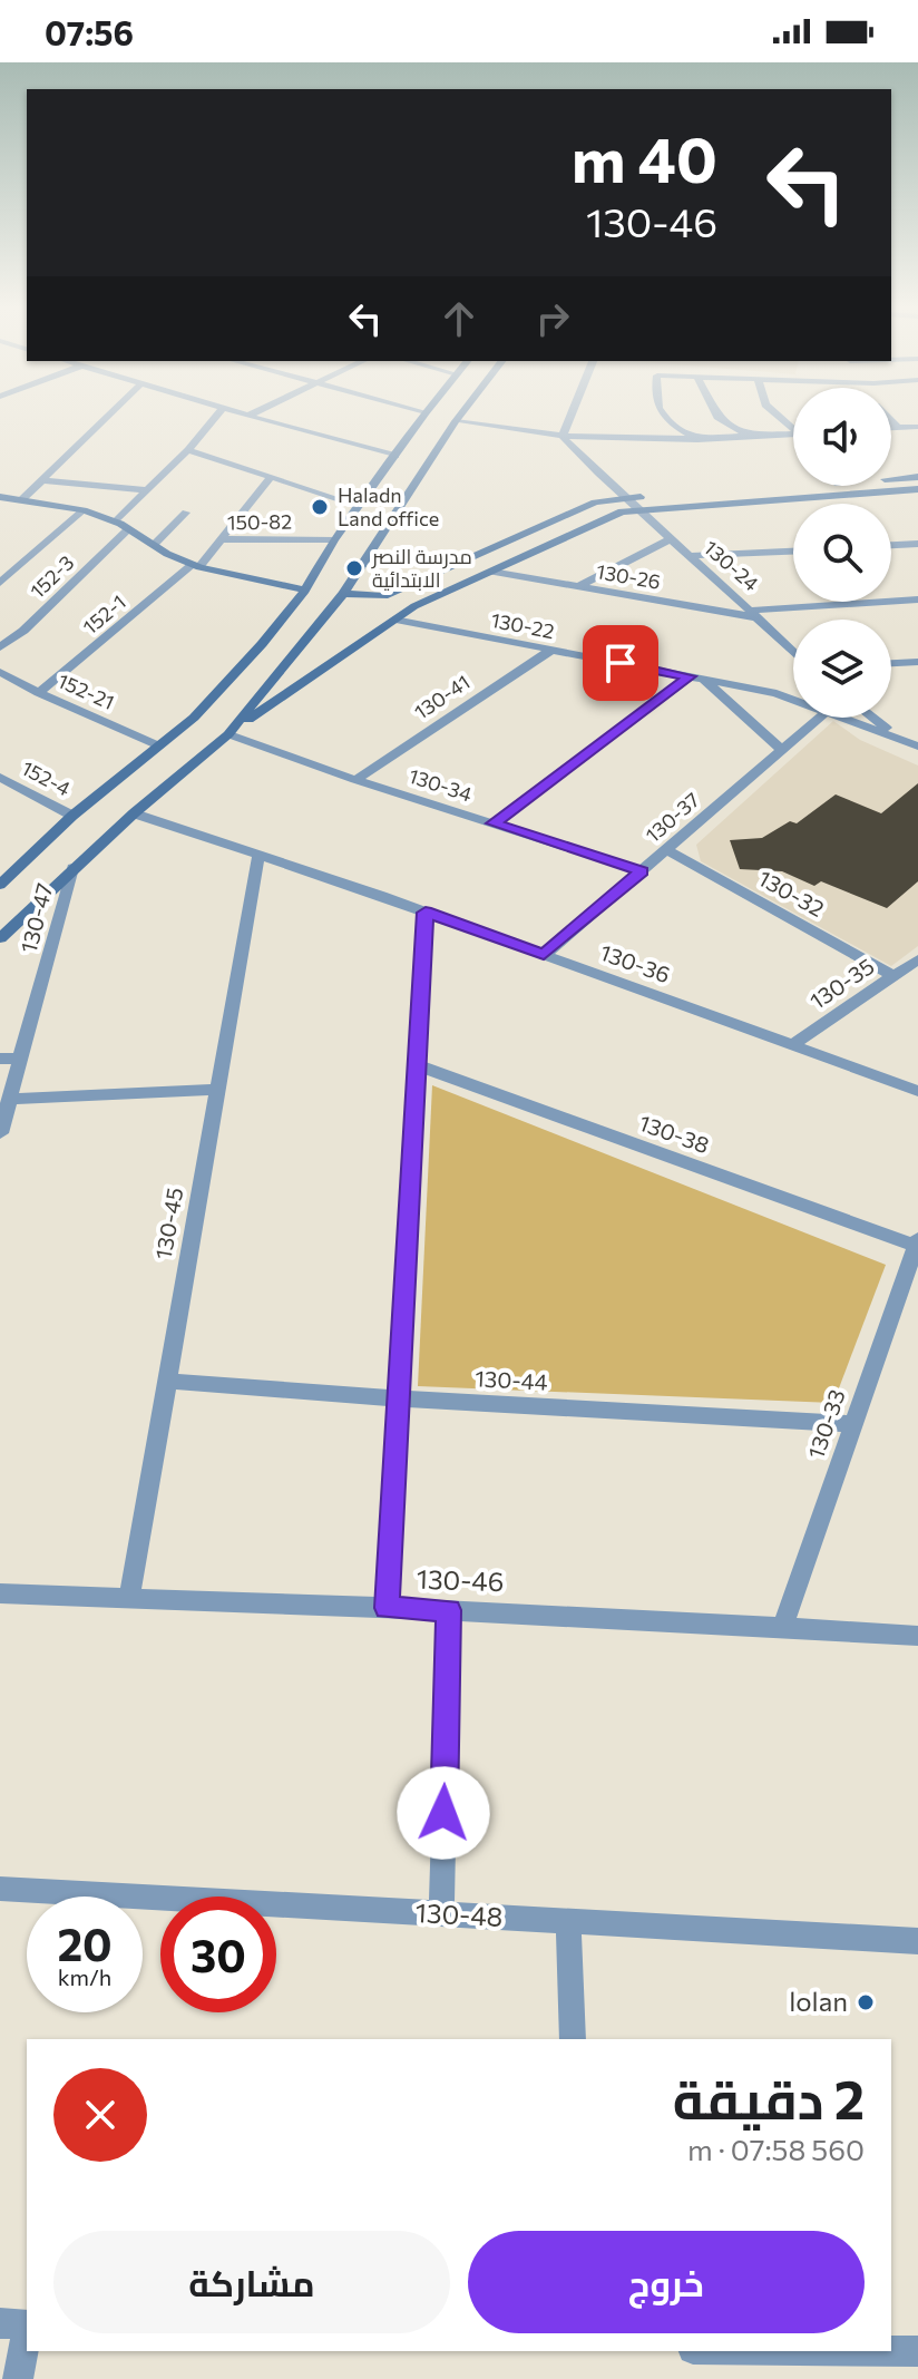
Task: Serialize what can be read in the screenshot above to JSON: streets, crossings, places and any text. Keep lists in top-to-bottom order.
{
  "streets": {
    "street": [
      "150-82",
      "130-24",
      "152-3",
      "130-26",
      "152-1",
      "130-22",
      "152-21",
      "130-41",
      "152-4",
      "130-34",
      "130-37",
      "130-32",
      "130-47",
      "130-36",
      "130-35",
      "130-38",
      "130-45",
      "130-44",
      "130-33",
      "130-46",
      "130-48"
    ]
  },
  "crossings": [
    ["150-82", "152-1"],
    ["130-24", "130-26"],
    ["152-1", "152-21"],
    ["130-22", "130-41"],
    ["130-41", "130-34"],
    ["130-34", "130-37"],
    ["130-37", "130-32"],
    ["130-37", "130-36"],
    ["130-32", "130-35"],
    ["130-36", "130-35"],
    ["130-36", "130-45"],
    ["130-38", "130-33"],
    ["130-45", "130-44"],
    ["130-45", "130-46"],
    ["130-44", "130-33"],
    ["130-33", "130-46"]
  ],
  "places": ["Haladn Land office", "مدرسة النصر الابتدائية", "lolan"],
  "page": {
    "status": "07:56",
    "turn": ["40 m", "130-46"],
    "speed": "20 km/h",
    "limit": "30",
    "heading": ["2 دقيقة", "560 m · 07:58"],
    "buttons": ["خروج", "مشاركة"]
  }
}
